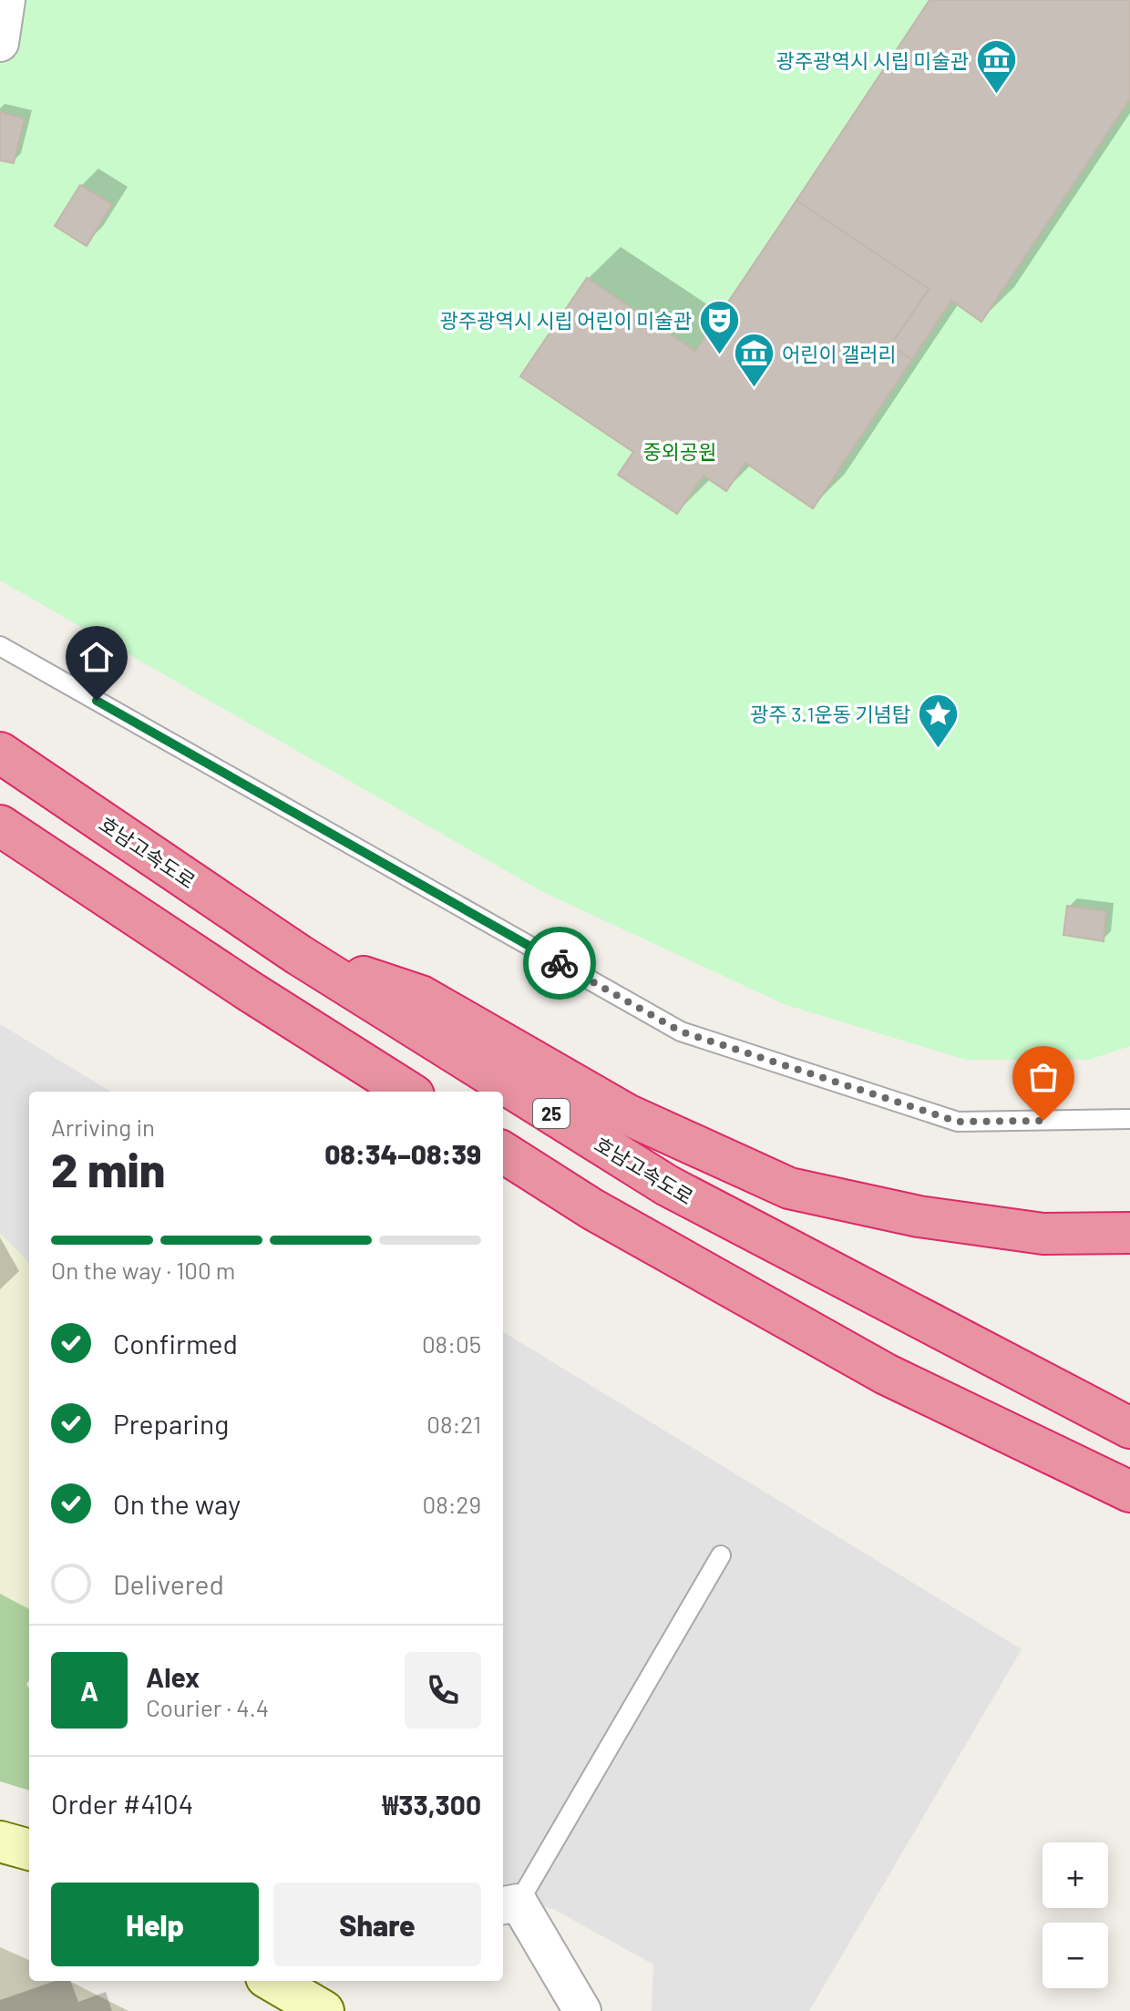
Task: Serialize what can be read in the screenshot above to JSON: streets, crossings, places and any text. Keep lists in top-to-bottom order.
{
  "streets": {
    "highway": ["호남고속도로", "25"]
  },
  "parks": ["중외공원"],
  "places": {
    "museum": ["광주광역시 시립 미술관", "어린이 갤러리"],
    "theatre": ["광주광역시 시립 어린이 미술관"],
    "place": ["광주 3.1운동 기념탑"]
  },
  "page": {
    "heading": ["2 min", "Arriving in", "08:34–08:39"],
    "panel": [
      "Alex",
      "Courier · 4.4",
      "Order #4104",
      "₩33,300"
    ],
    "bar": "On the way · 100 m",
    "list": [
      ["Confirmed", "08:05"],
      ["Preparing", "08:21"],
      ["On the way", "08:29"],
      "Delivered"
    ],
    "round": "A",
    "map_buttons": ["+", "−"],
    "buttons": ["Help", "Share"]
  }
}
